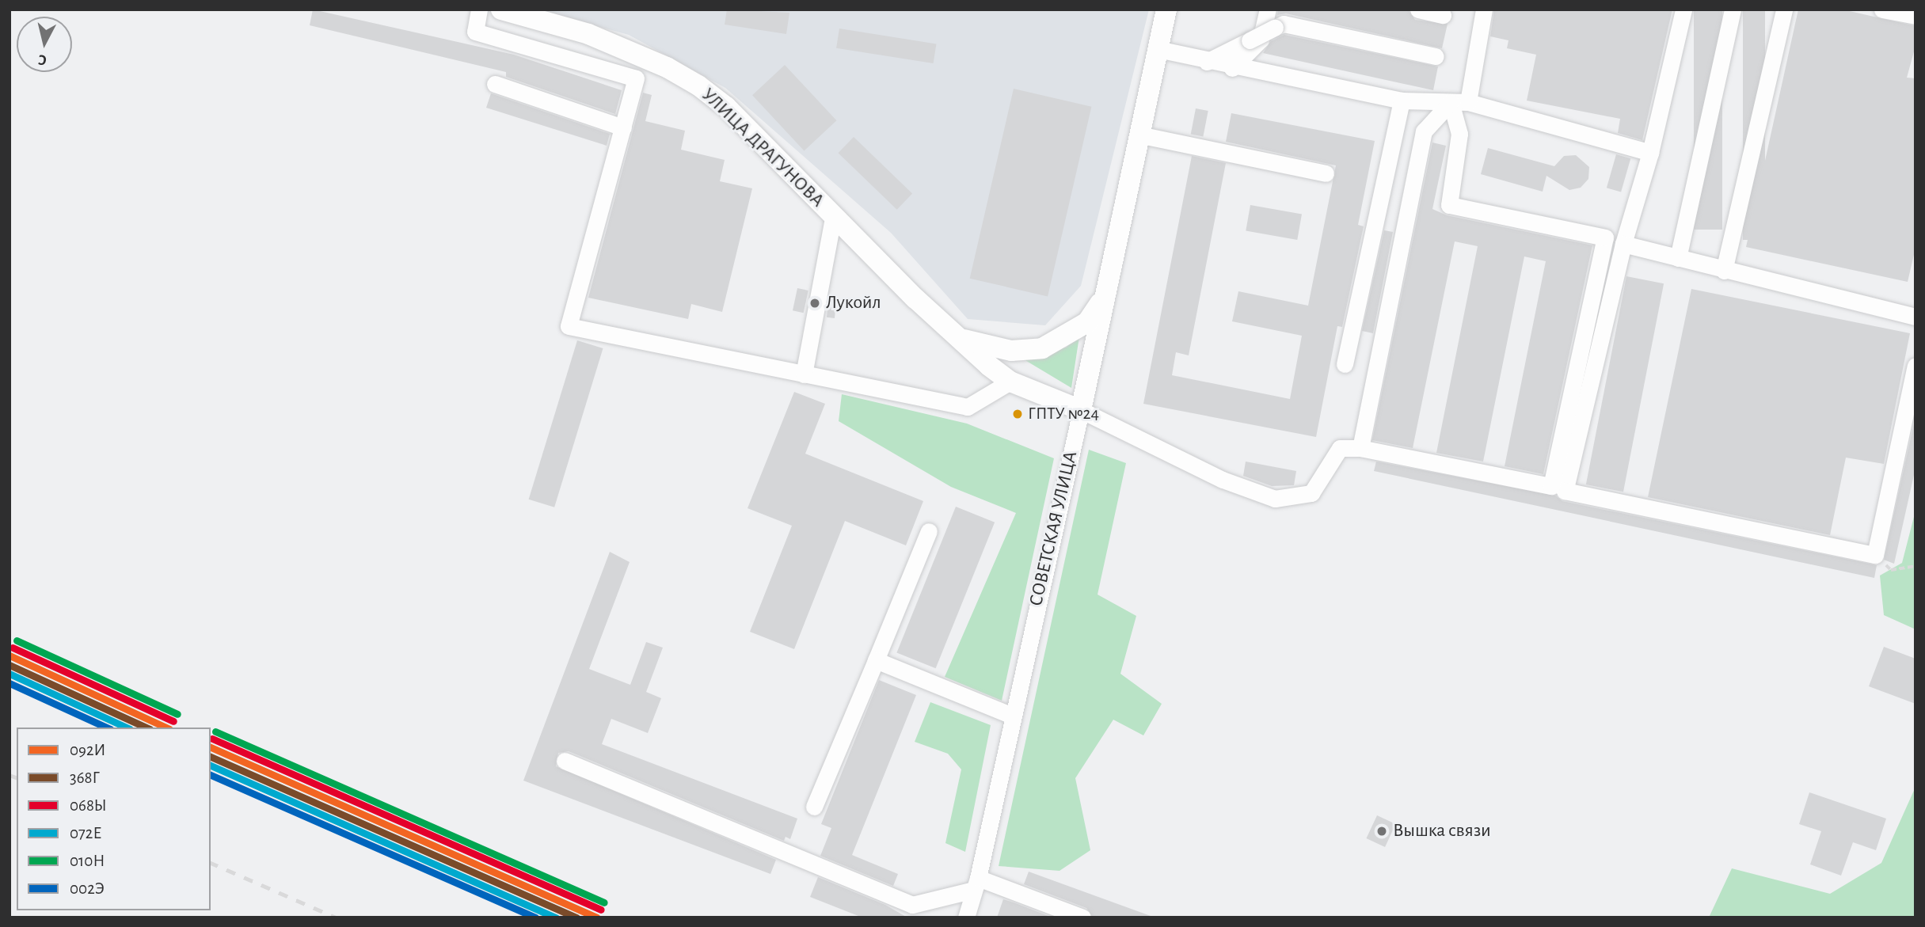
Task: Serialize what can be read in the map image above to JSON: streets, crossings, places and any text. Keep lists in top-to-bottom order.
{
  "streets": {
    "main road": ["УЛИЦА ДРАГУНОВА", "СОВЕТСКАЯ УЛИЦА"]
  },
  "crossings": [
    ["УЛИЦА ДРАГУНОВА", "СОВЕТСКАЯ УЛИЦА"]
  ],
  "places": ["Лукойл", "ГПТУ №24", "Вышка связи"],
  "lines": [
    "transit line 010Н",
    "transit line 068Ы",
    "transit line 092И",
    "transit line 368Г",
    "transit line 072Е",
    "transit line 002Э"
  ],
  "legend": [
    "092И",
    "368Г",
    "068Ы",
    "072Е",
    "010Н",
    "002Э"
  ],
  "north": "bottom"
}
